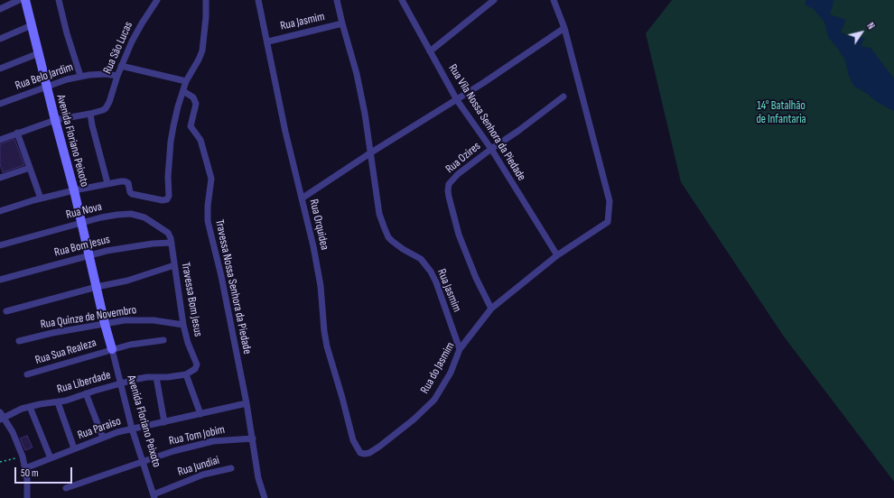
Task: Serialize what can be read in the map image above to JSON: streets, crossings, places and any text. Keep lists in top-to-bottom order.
{
  "streets": {
    "street": [
      "Rua Jasmim",
      "Rua São Lucas",
      "Rua Belo Jardim",
      "Rua Vila Nossa Senhora da Piedade",
      "Avenida Floriano Peixoto",
      "Rua Ozires",
      "Rua Nova",
      "Rua Orquidea",
      "Rua Bom Jesus",
      "Travessa Nossa Senhora da Piedade",
      "Travessa Bom Jesus",
      "Rua Quinze de Novembro",
      "Rua Sua Realeza",
      "Rua do Jasmim",
      "Rua Liberdade",
      "Rua Paraiso",
      "Rua Tom Jobim",
      "Rua Jundiai"
    ]
  },
  "crossings": [
    ["Rua Jasmim", "Rua Orquidea"],
    ["Rua Jasmim", "Rua do Jasmim"],
    ["Rua São Lucas", "Rua Belo Jardim"],
    ["Rua Belo Jardim", "Avenida Floriano Peixoto"],
    ["Rua Vila Nossa Senhora da Piedade", "Rua Ozires"],
    ["Rua Vila Nossa Senhora da Piedade", "Rua do Jasmim"],
    ["Avenida Floriano Peixoto", "Rua Nova"],
    ["Avenida Floriano Peixoto", "Rua Bom Jesus"],
    ["Avenida Floriano Peixoto", "Rua Quinze de Novembro"],
    ["Avenida Floriano Peixoto", "Rua Sua Realeza"],
    ["Avenida Floriano Peixoto", "Rua Liberdade"],
    ["Avenida Floriano Peixoto", "Rua Paraiso"],
    ["Avenida Floriano Peixoto", "Rua Tom Jobim"],
    ["Avenida Floriano Peixoto", "Rua Jundiai"],
    ["Rua Ozires", "Rua do Jasmim"],
    ["Rua Nova", "Travessa Bom Jesus"],
    ["Rua Orquidea", "Rua do Jasmim"],
    ["Rua Bom Jesus", "Travessa Bom Jesus"],
    ["Travessa Nossa Senhora da Piedade", "Rua Paraiso"],
    ["Travessa Nossa Senhora da Piedade", "Rua Tom Jobim"],
    ["Travessa Bom Jesus", "Rua Quinze de Novembro"],
    ["Travessa Bom Jesus", "Rua Liberdade"]
  ],
  "parks": ["14° Batalhão de Infantaria"],
  "scale_bar": "50 m",
  "north": "top right"
}
